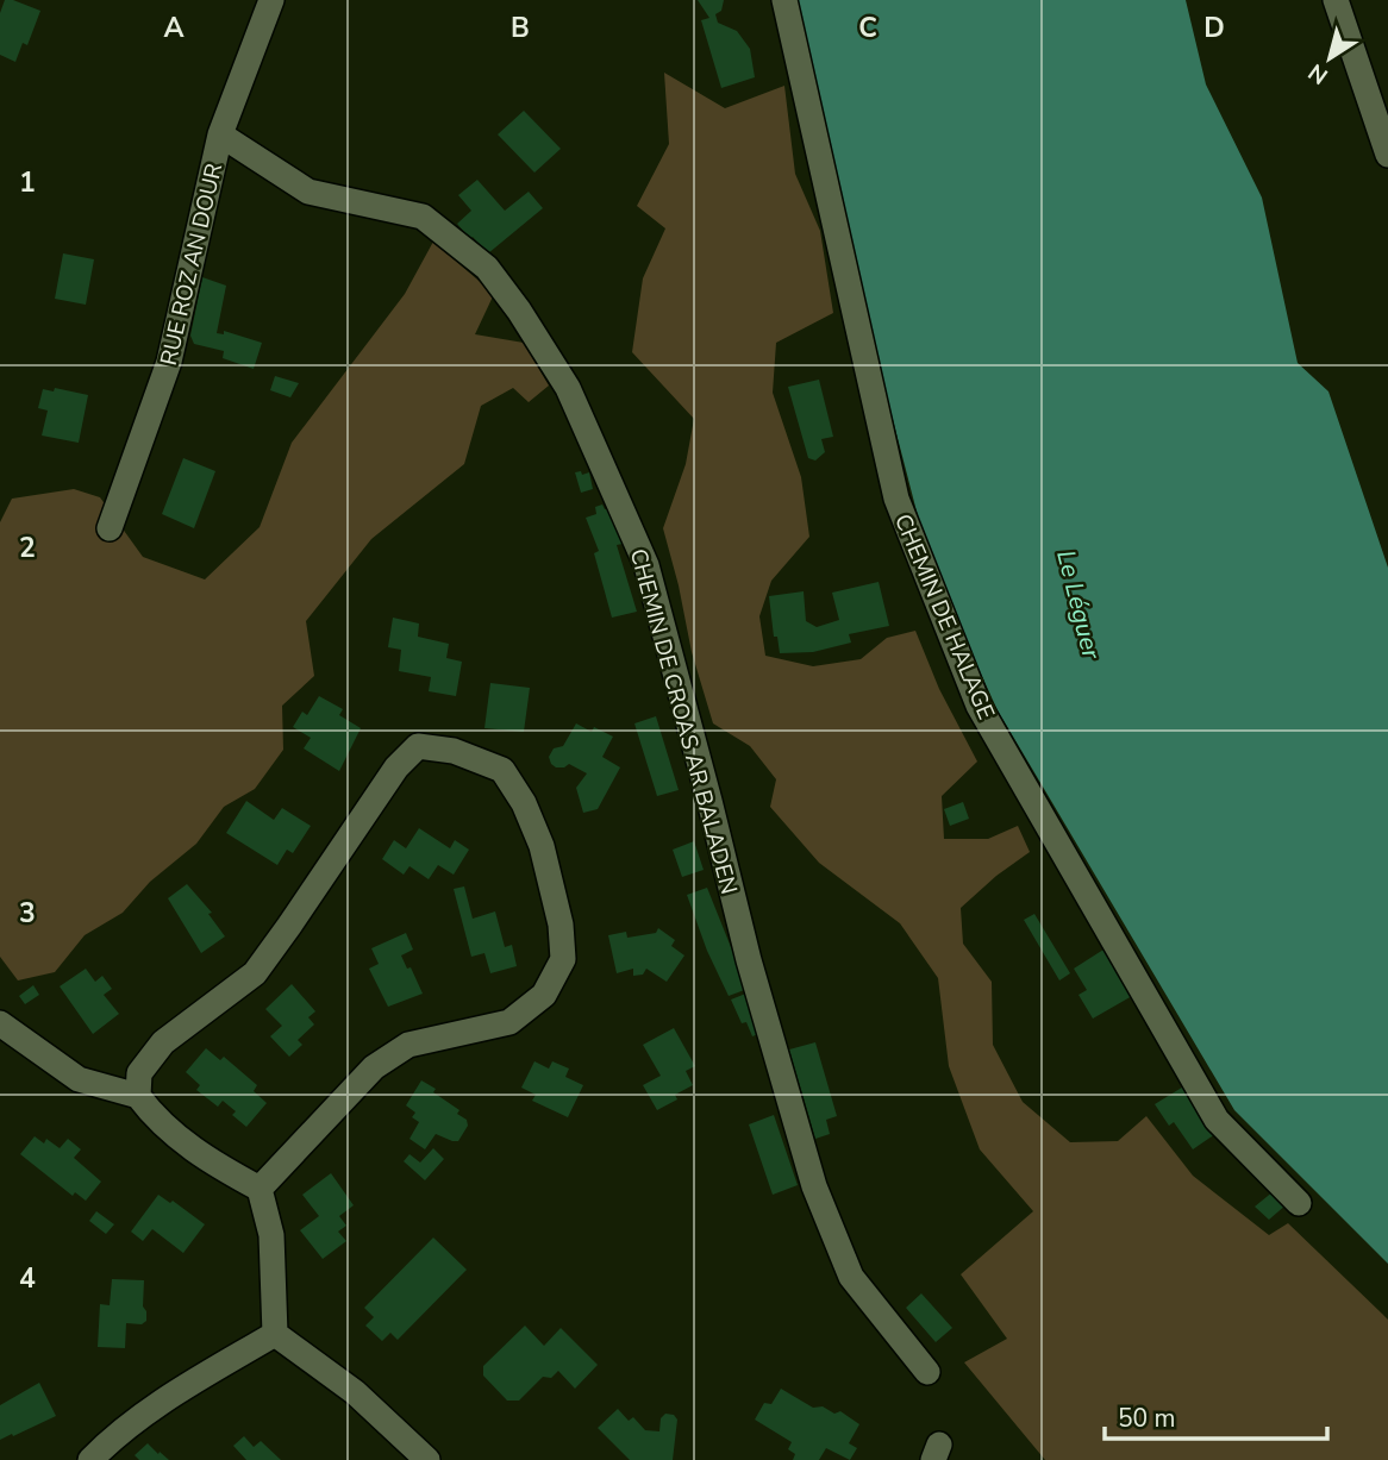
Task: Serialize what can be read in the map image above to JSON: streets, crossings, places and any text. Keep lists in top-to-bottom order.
{
  "streets": {
    "street": ["RUE ROZ AN DOUR", "CHEMIN DE HALAGE", "CHEMIN DE CROAS AR BALADEN"]
  },
  "crossings": [
    ["RUE ROZ AN DOUR", "CHEMIN DE CROAS AR BALADEN"]
  ],
  "water": ["Le Léguer"],
  "scale_bar": "50 m",
  "north": "bottom left",
  "grid": {
    "columns": [
      "A",
      "B",
      "C",
      "D"
    ],
    "rows": [
      "1",
      "2",
      "3",
      "4"
    ]
  }
}
